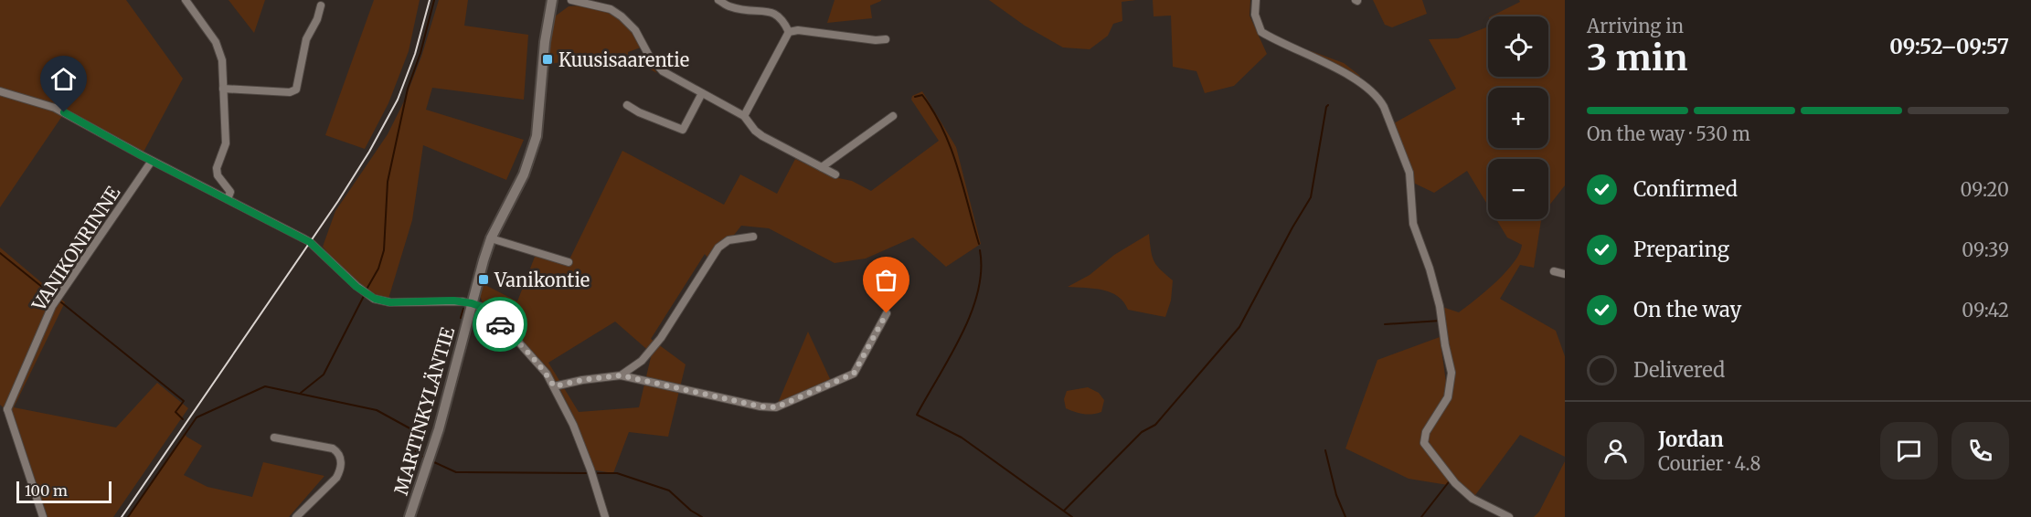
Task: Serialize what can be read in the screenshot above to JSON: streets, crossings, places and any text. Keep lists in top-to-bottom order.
{
  "streets": {
    "street": ["VANIKONRINNE", "MARTINKYLÄNTIE"]
  },
  "places": {
    "transit": ["Kuusisaarentie", "Vanikontie"]
  },
  "scale_bar": "100 m",
  "page": {
    "heading": ["3 min", "Arriving in", "09:52–09:57"],
    "panel": ["Jordan", "Courier · 4.8"],
    "map_buttons": ["+", "−"],
    "bar": "On the way · 530 m",
    "list": [
      ["Confirmed", "09:20"],
      ["Preparing", "09:39"],
      ["On the way", "09:42"],
      "Delivered"
    ],
    "scale": "100 m"
  }
}
